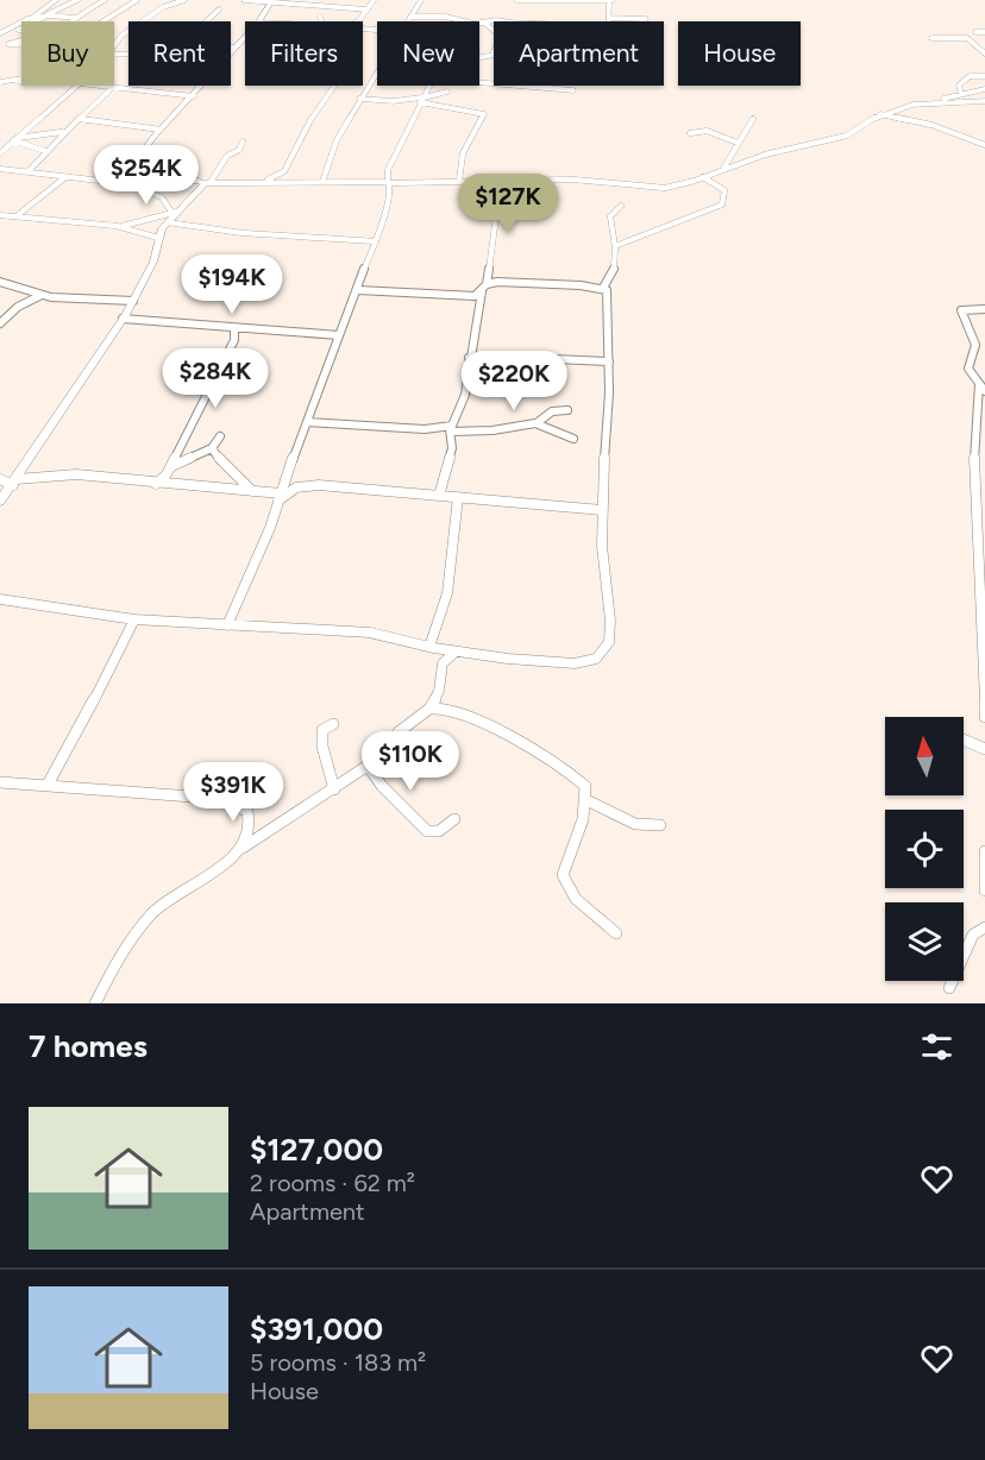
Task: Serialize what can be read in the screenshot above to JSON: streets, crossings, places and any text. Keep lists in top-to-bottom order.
{
  "north": "top",
  "page": {
    "chip": [
      "Buy",
      "Rent",
      "Filters",
      "New",
      "Apartment",
      "House"
    ],
    "price": [
      "$254K",
      "$127K",
      "$194K",
      "$284K",
      "$220K",
      "$110K",
      "$391K"
    ],
    "heading": "7 homes",
    "list": [
      {
        "name": "$127,000",
        "note": "2 rooms · 62 m² · Apartment"
      },
      {
        "name": "$391,000",
        "note": "5 rooms · 183 m² · House"
      }
    ]
  }
}
